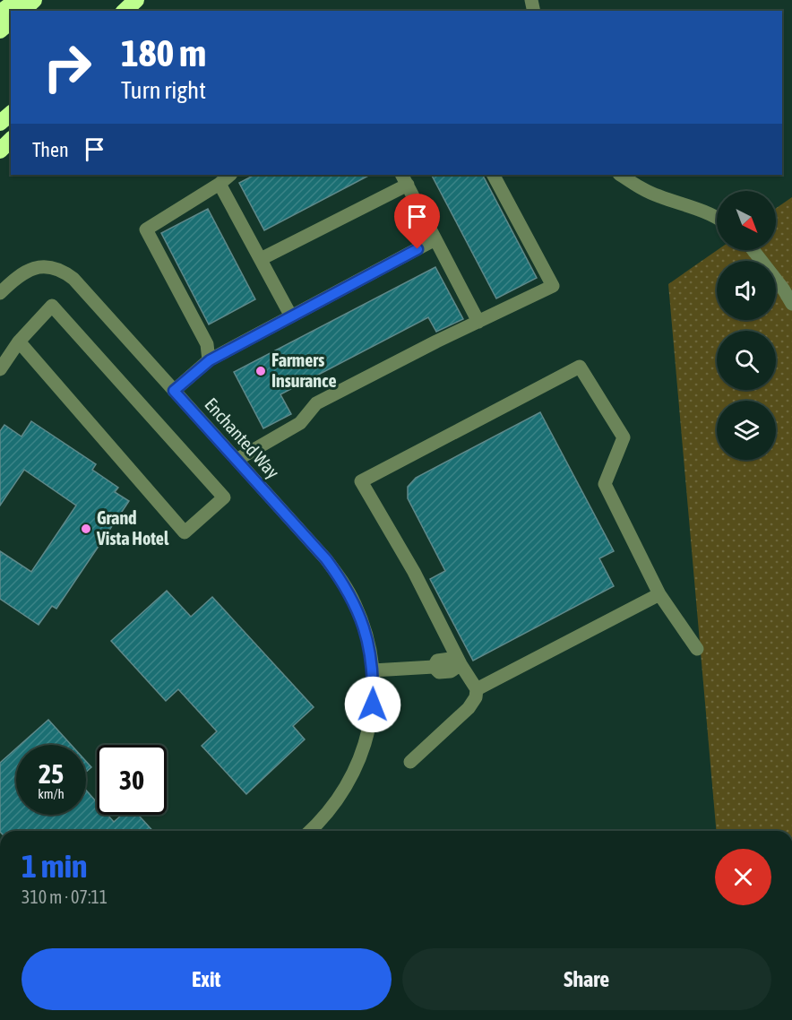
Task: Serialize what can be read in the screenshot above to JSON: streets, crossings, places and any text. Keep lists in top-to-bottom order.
{
  "streets": {
    "street": ["Enchanted Way"]
  },
  "places": ["Farmers Insurance", "Grand Vista Hotel"],
  "north": "bottom right",
  "page": {
    "turn": ["180 m", "Turn right"],
    "then": "Then",
    "speed": "25 km/h",
    "limit": "30",
    "heading": ["1 min", "310 m · 07:11"],
    "buttons": ["Exit", "Share"]
  }
}
